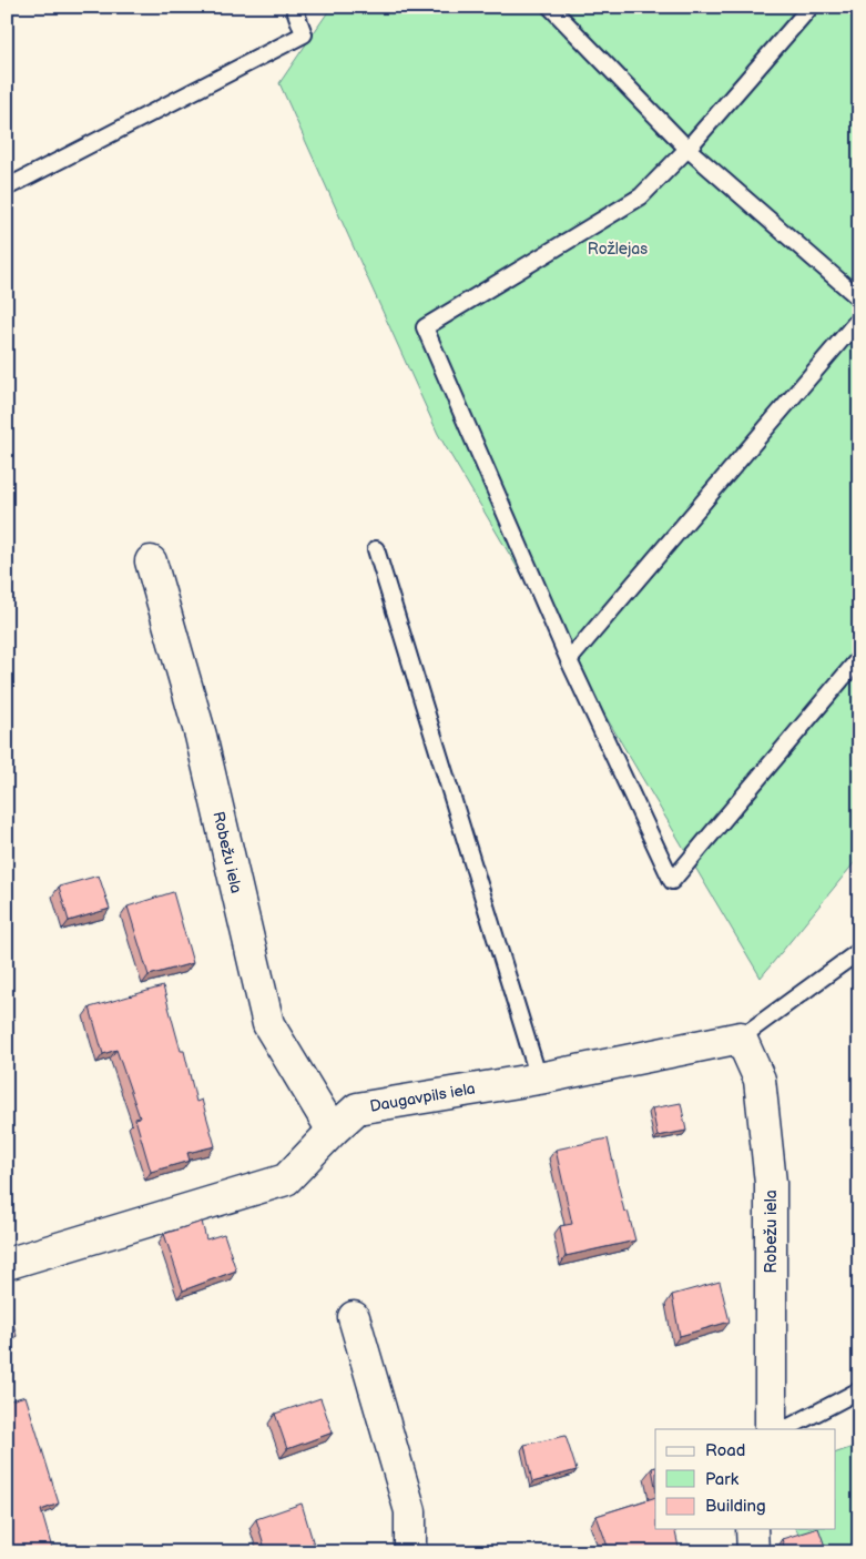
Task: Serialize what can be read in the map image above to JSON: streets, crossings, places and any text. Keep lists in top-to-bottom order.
{
  "streets": {
    "street": ["Robežu iela", "Daugavpils iela"]
  },
  "crossings": [
    ["Robežu iela", "Daugavpils iela"]
  ],
  "parks": ["Rožlejas"],
  "legend": ["Road", "Park", "Building"]
}
